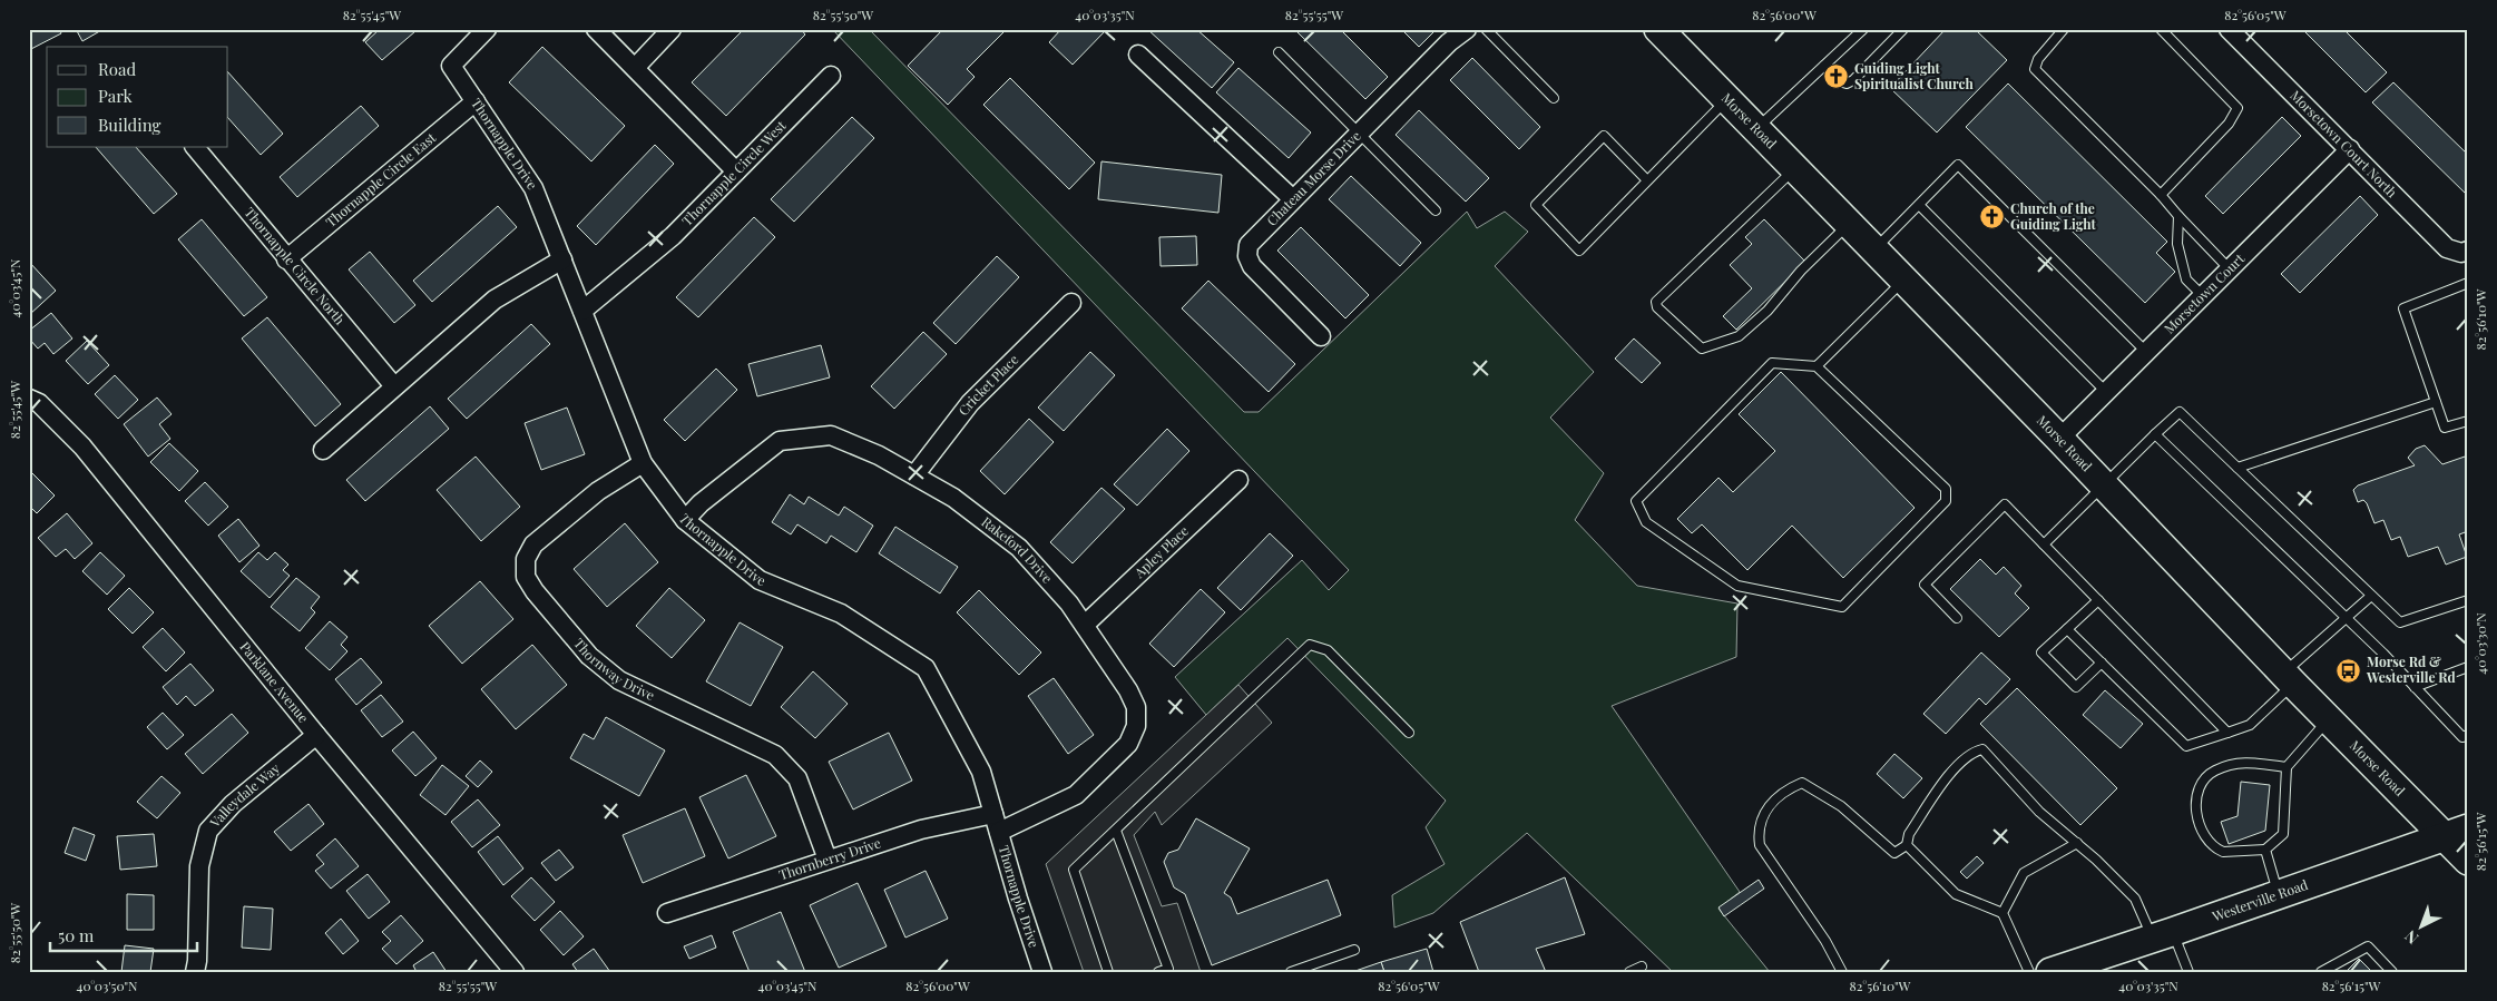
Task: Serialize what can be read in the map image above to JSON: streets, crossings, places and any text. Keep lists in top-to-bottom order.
{
  "streets": {
    "main road": ["Morse Road", "Westerville Road"],
    "street": [
      "Morsetown Court North",
      "Thornapple Drive",
      "Thornapple Circle West",
      "Chateau Morse Drive",
      "Thornapple Circle East",
      "Thornapple Circle North",
      "Morsetown Court",
      "Cricket Place",
      "Rakeford Drive",
      "Apley Place",
      "Thornway Drive",
      "Parklane Avenue",
      "Valleydale Way",
      "Thornberry Drive"
    ]
  },
  "crossings": [
    ["Morse Road", "Morsetown Court"],
    ["Morse Road", "Westerville Road"],
    ["Morsetown Court North", "Morsetown Court"],
    ["Thornapple Drive", "Thornapple Circle West"],
    ["Thornapple Drive", "Thornapple Circle East"],
    ["Thornapple Drive", "Rakeford Drive"],
    ["Thornapple Drive", "Thornway Drive"],
    ["Thornapple Drive", "Thornberry Drive"],
    ["Thornapple Circle East", "Thornapple Circle North"],
    ["Cricket Place", "Rakeford Drive"],
    ["Rakeford Drive", "Apley Place"],
    ["Thornway Drive", "Thornberry Drive"],
    ["Parklane Avenue", "Valleydale Way"]
  ],
  "places": {
    "church": ["Guiding Light Spiritualist Church", "Church of the Guiding Light"],
    "bus stop": ["Morse Rd & Westerville Rd"]
  },
  "legend": ["Road", "Park", "Building"],
  "scale_bar": "50 m",
  "north": "bottom left",
  "coordinates": [
    "82°55'45\"W",
    "82°55'50\"W",
    "40°03'35\"N",
    "82°55'55\"W",
    "82°56'00\"W",
    "82°56'05\"W",
    "40°03'45\"N",
    "82°56'10\"W",
    "40°03'30\"N",
    "82°56'15\"W",
    "40°03'50\"N"
  ]
}
